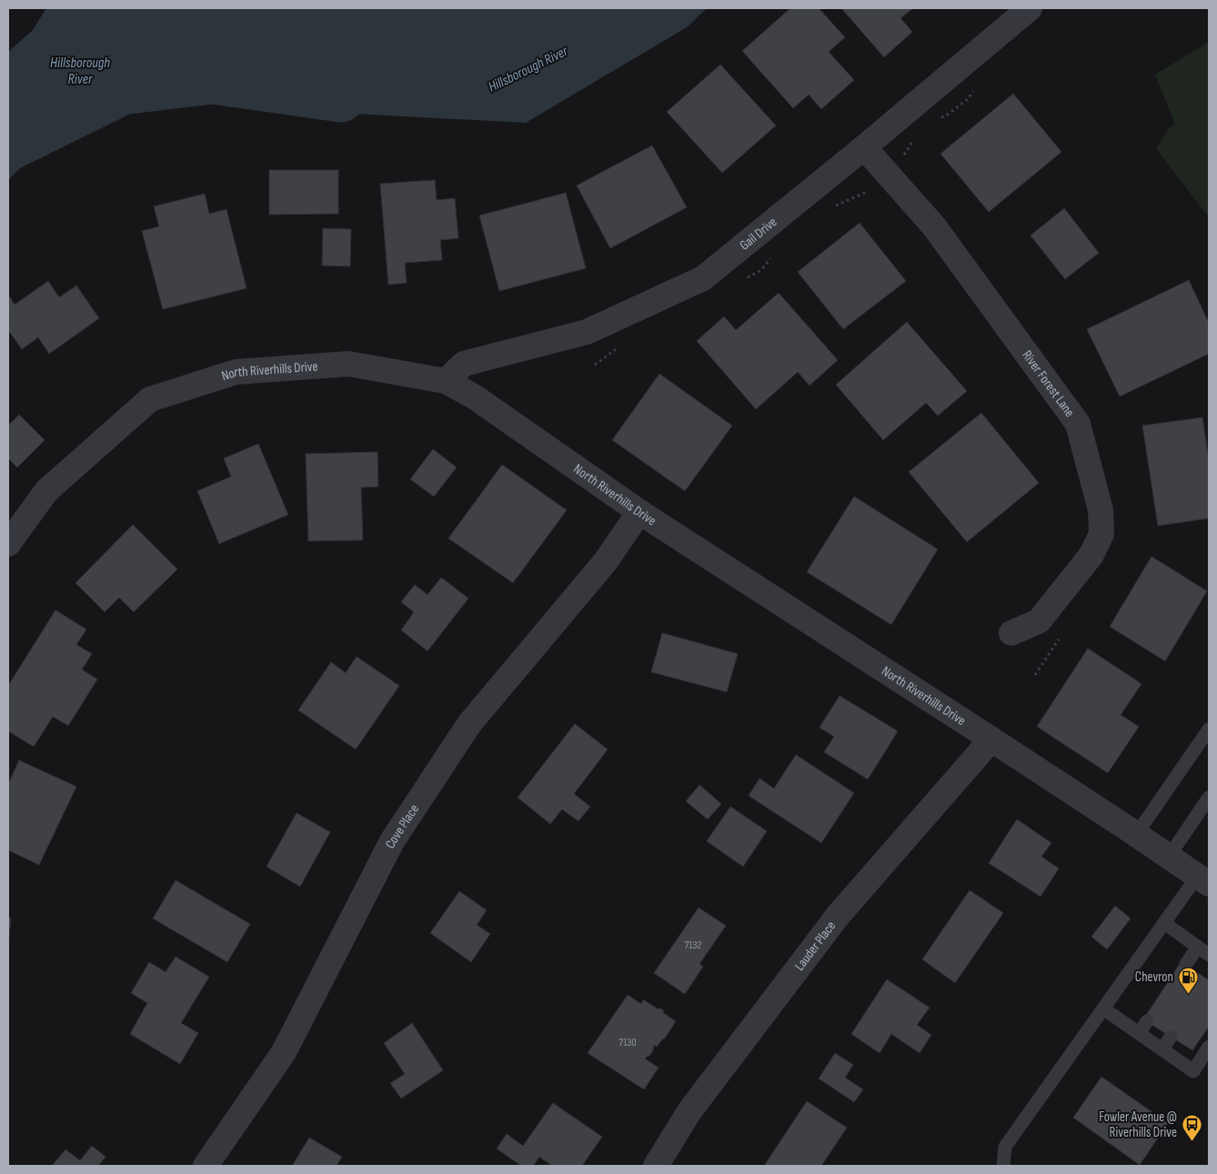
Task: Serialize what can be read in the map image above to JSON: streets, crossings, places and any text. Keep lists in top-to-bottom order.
{
  "streets": {
    "street": [
      "Gail Drive",
      "North Riverhills Drive",
      "River Forest Lane",
      "Cove Place",
      "Lauder Place"
    ]
  },
  "crossings": [
    ["Gail Drive", "North Riverhills Drive"],
    ["Gail Drive", "River Forest Lane"],
    ["North Riverhills Drive", "Cove Place"],
    ["North Riverhills Drive", "Lauder Place"]
  ],
  "water": ["Hillsborough River"],
  "places": {
    "fuel station": ["Chevron"],
    "bus stop": ["Fowler Avenue @ Riverhills Drive"]
  },
  "house_numbers": ["7132", "7130"]
}
